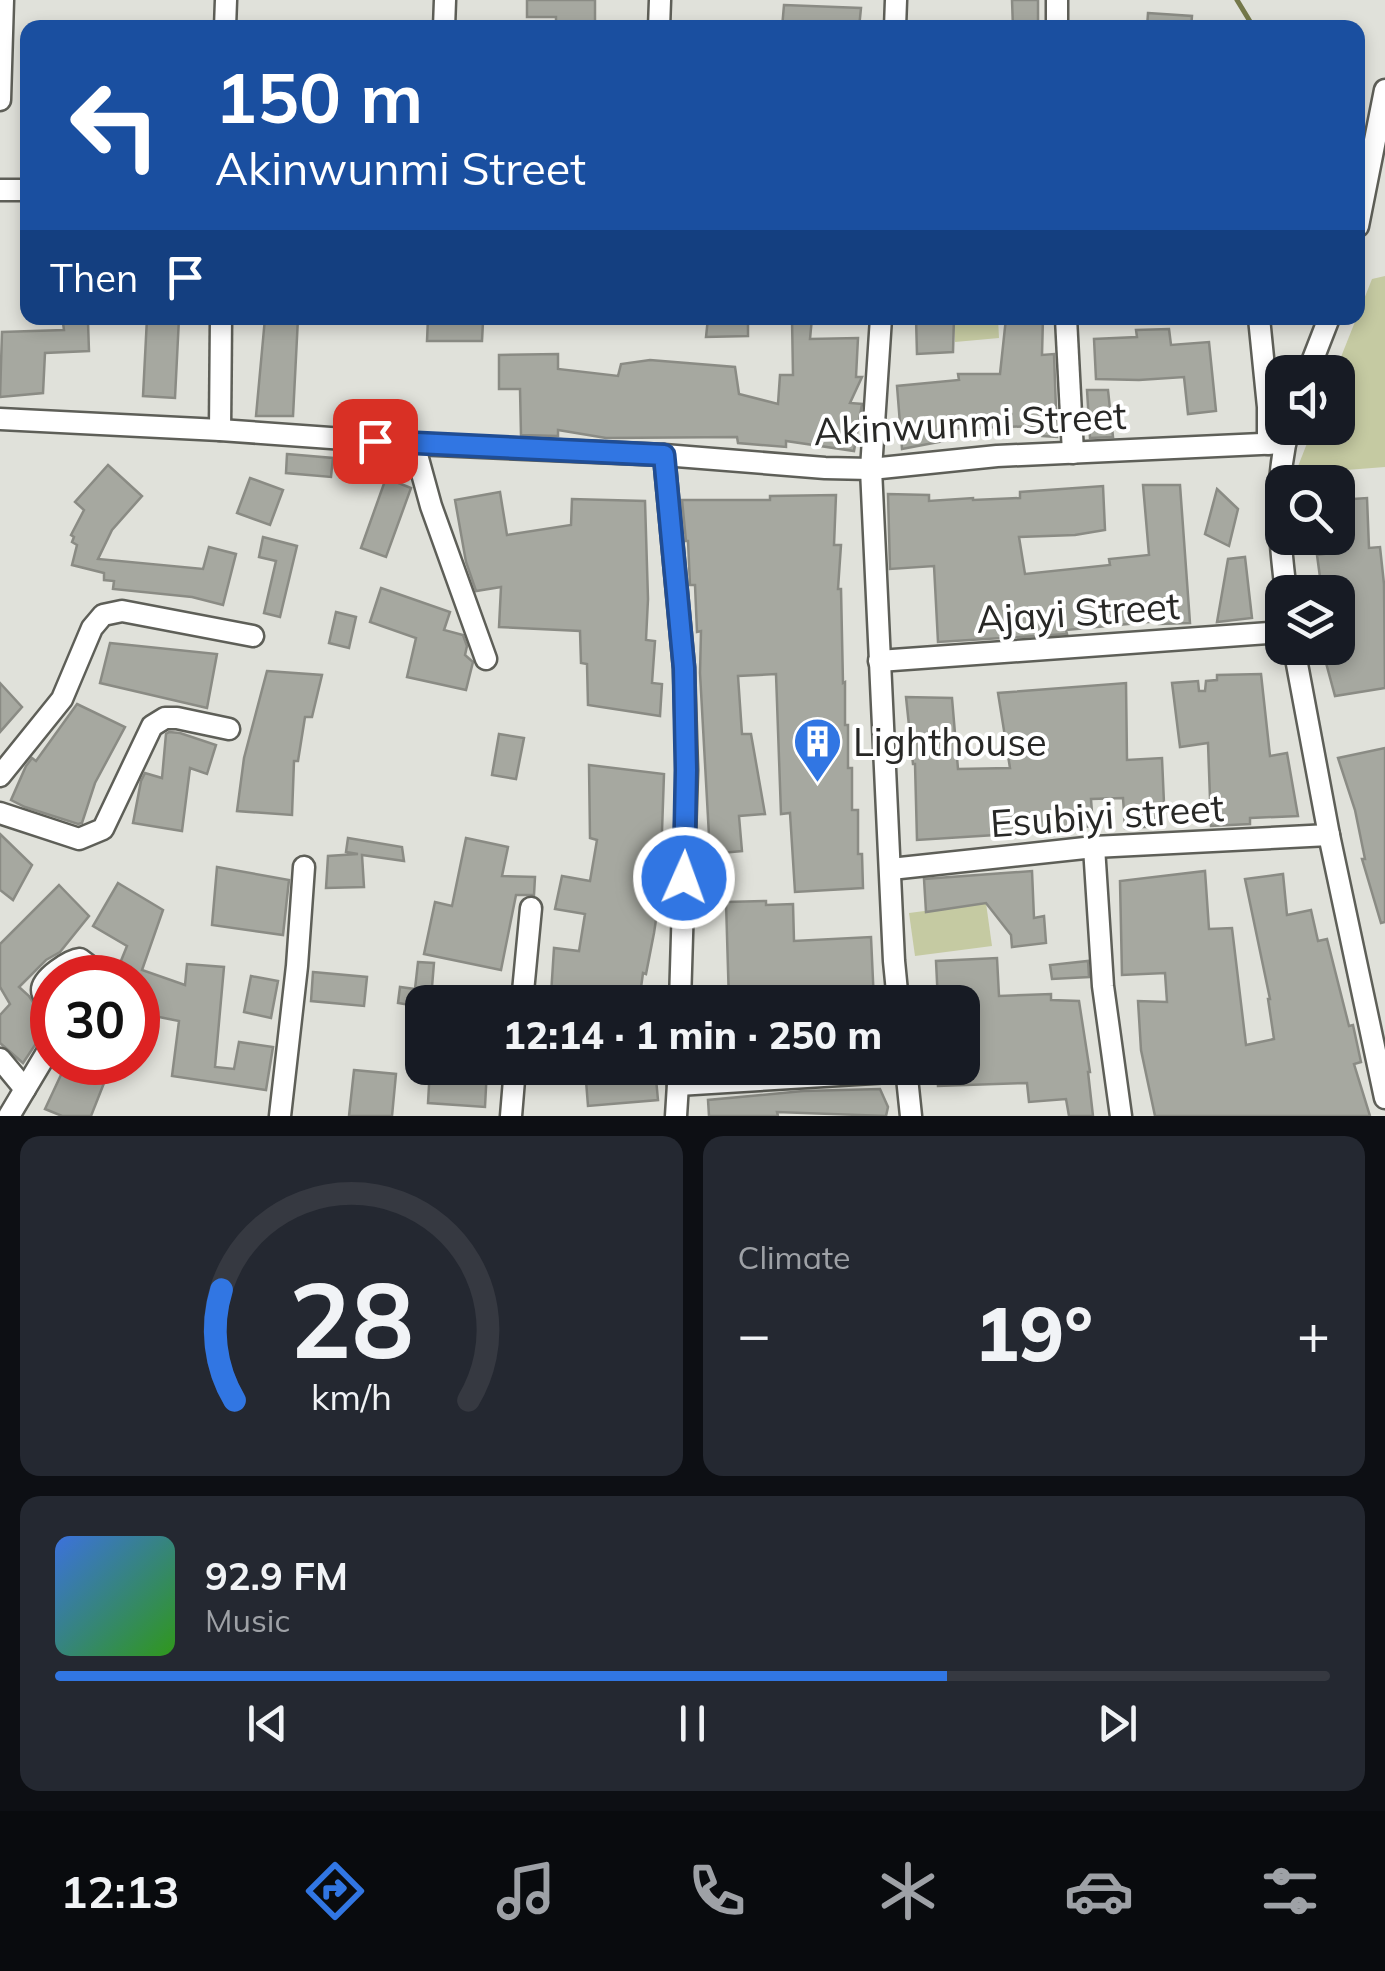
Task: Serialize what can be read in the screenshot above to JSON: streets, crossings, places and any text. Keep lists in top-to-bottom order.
{
  "streets": {
    "street": ["Akinwunmi Street", "Ajayi Street", "Esubiyi street"]
  },
  "places": {
    "building": ["Lighthouse"]
  },
  "page": {
    "turn": ["150 m", "Akinwunmi Street"],
    "then": "Then",
    "limit": "30",
    "trip": "12:14 · 1 min · 250 m",
    "tile": "Climate",
    "heat": ["−", "19°", "+"],
    "song": ["92.9 FM", "Music"],
    "tabs": "12:13",
    "gauge": ["28", "km/h"]
  }
}
